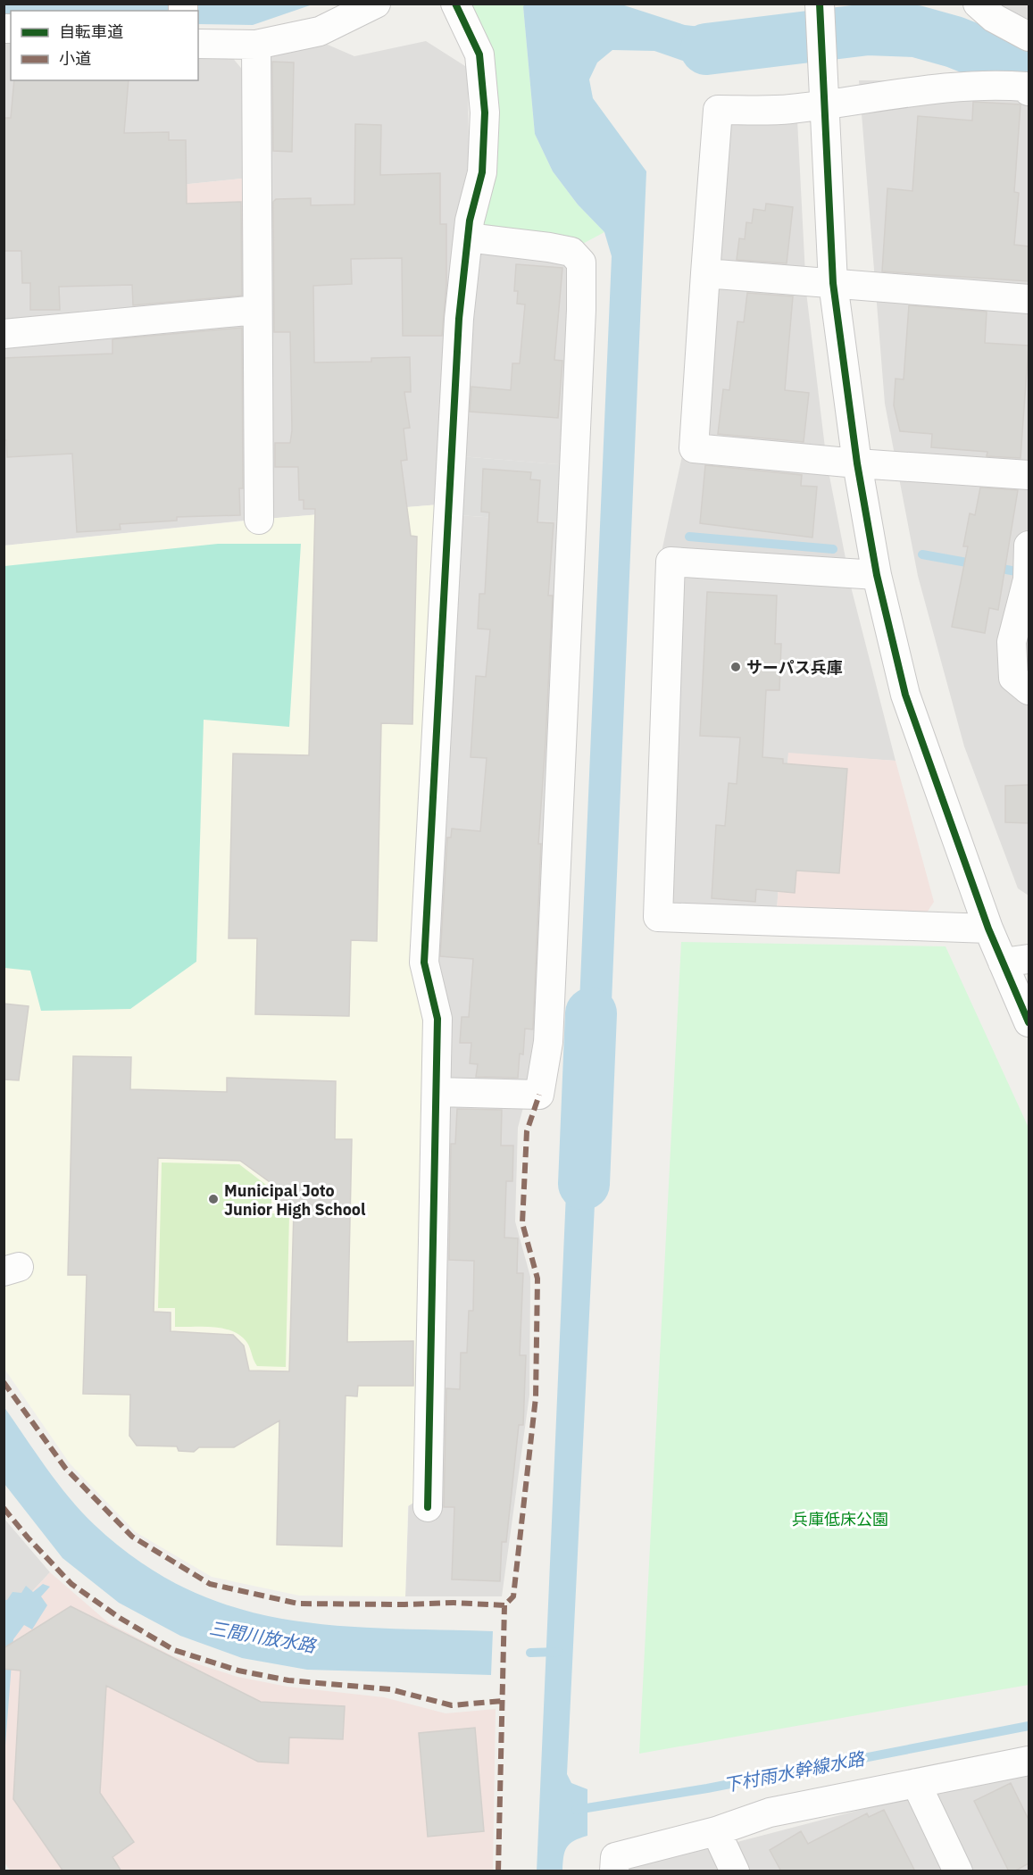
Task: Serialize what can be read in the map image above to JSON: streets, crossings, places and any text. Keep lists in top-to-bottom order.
{
  "water": ["三間川放水路", "下村雨水幹線水路"],
  "parks": ["兵庫低床公園"],
  "places": ["サーパス兵庫", "Municipal Joto Junior High School"],
  "legend": ["自転車道", "小道"]
}
